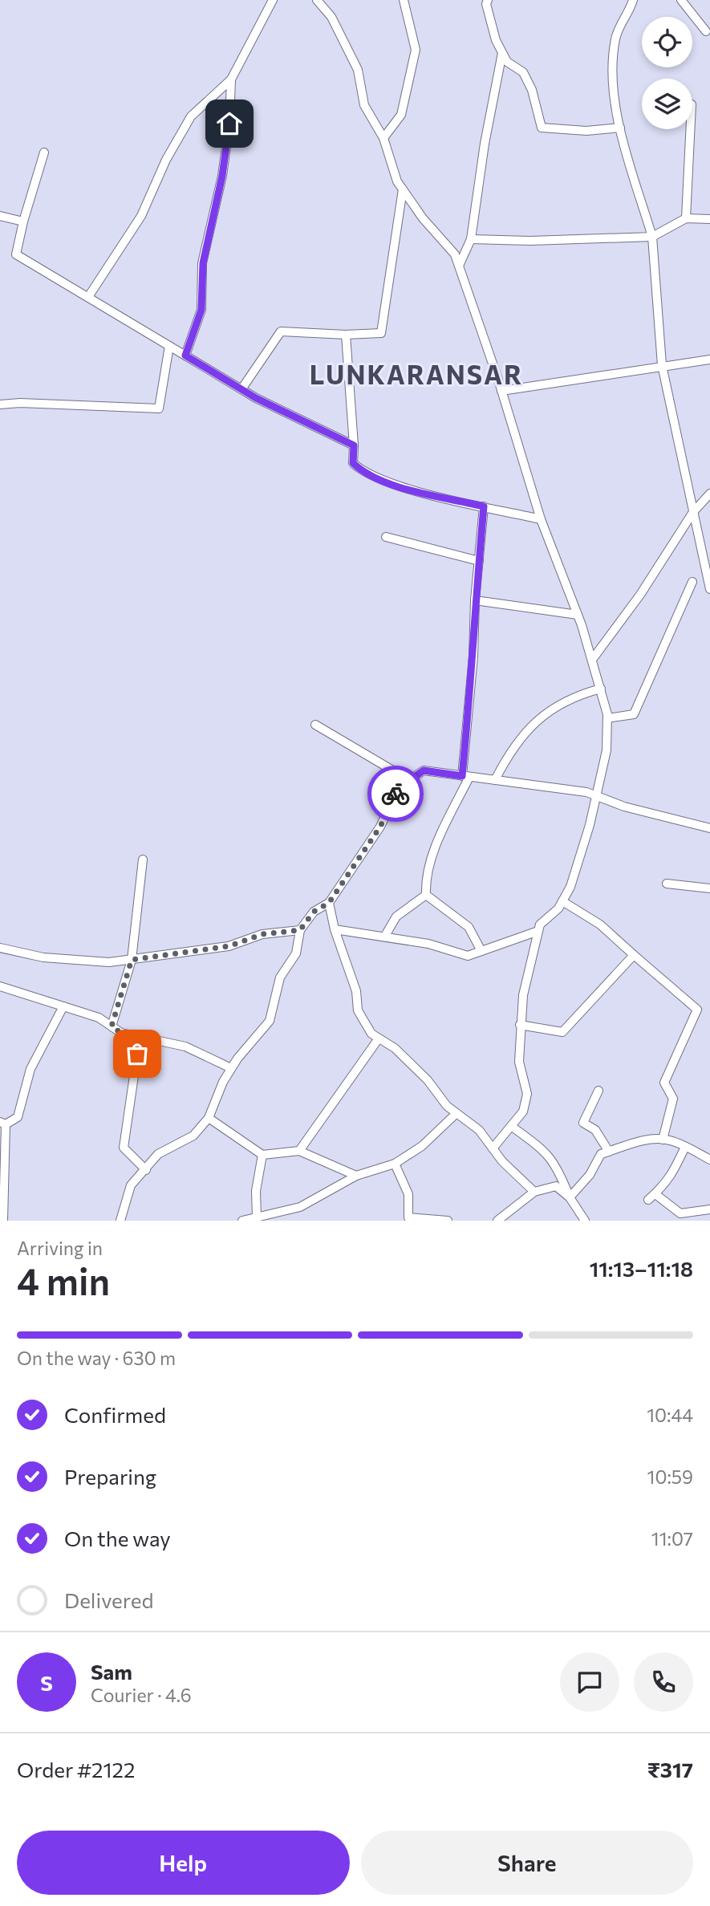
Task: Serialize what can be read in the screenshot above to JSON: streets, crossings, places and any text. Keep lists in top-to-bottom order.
{
  "districts": ["LUNKARANSAR"],
  "page": {
    "heading": ["4 min", "Arriving in", "11:13–11:18"],
    "panel": [
      "Sam",
      "Courier · 4.6",
      "Order #2122",
      "₹317"
    ],
    "bar": "On the way · 630 m",
    "list": [
      ["Confirmed", "10:44"],
      ["Preparing", "10:59"],
      ["On the way", "11:07"],
      "Delivered"
    ],
    "round": "S",
    "buttons": ["Help", "Share"]
  }
}
